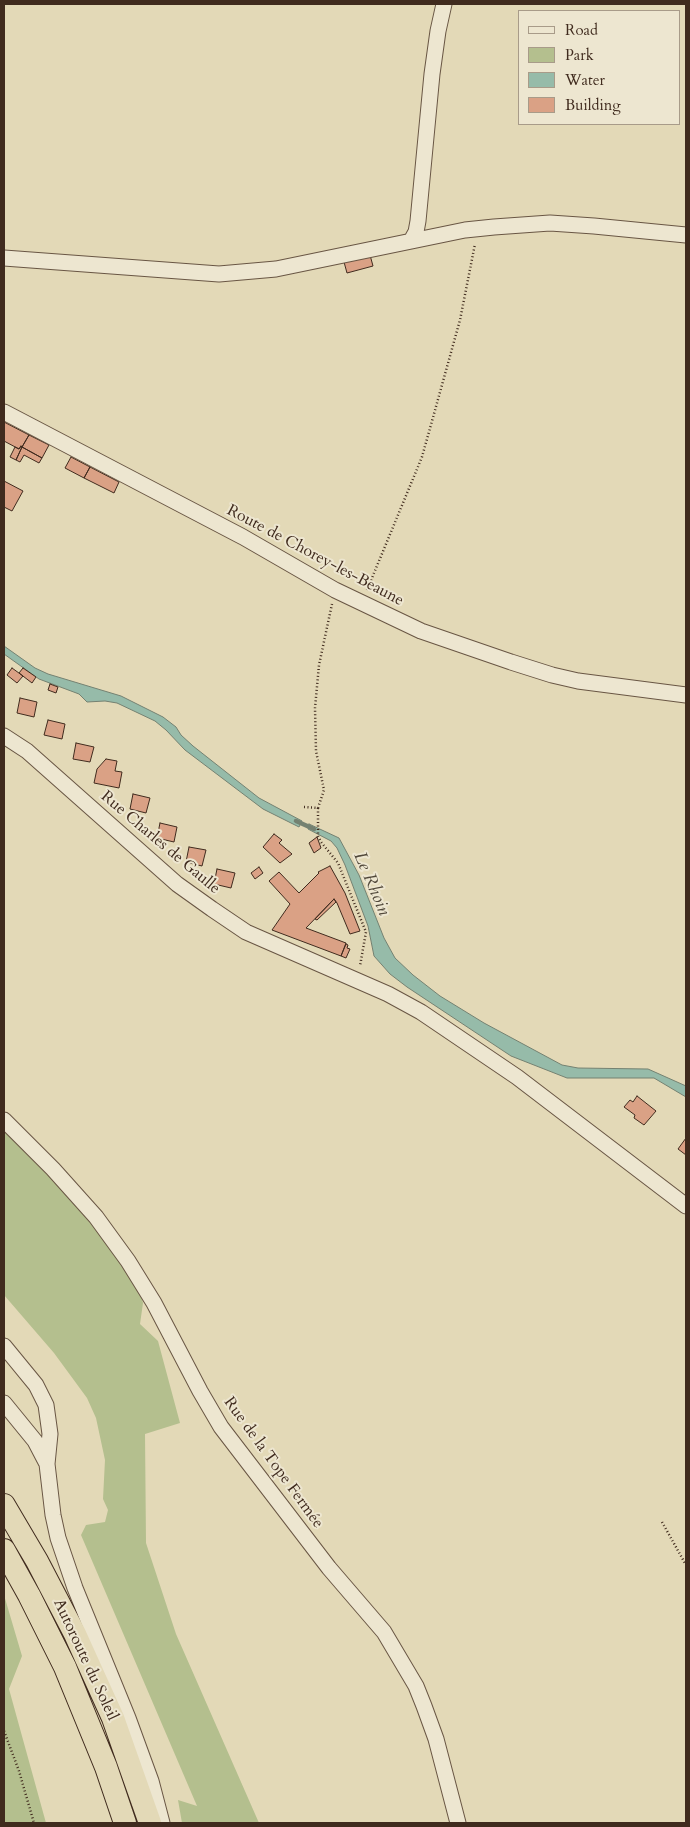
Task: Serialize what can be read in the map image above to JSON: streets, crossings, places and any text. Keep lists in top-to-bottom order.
{
  "streets": {
    "highway": ["Autoroute du Soleil"],
    "street": ["Route de Chorey-les-Beaune", "Rue Charles de Gaulle", "Rue de la Tope Fermée"]
  },
  "water": ["Le Rhoin"],
  "legend": [
    "Road",
    "Park",
    "Water",
    "Building"
  ]
}
